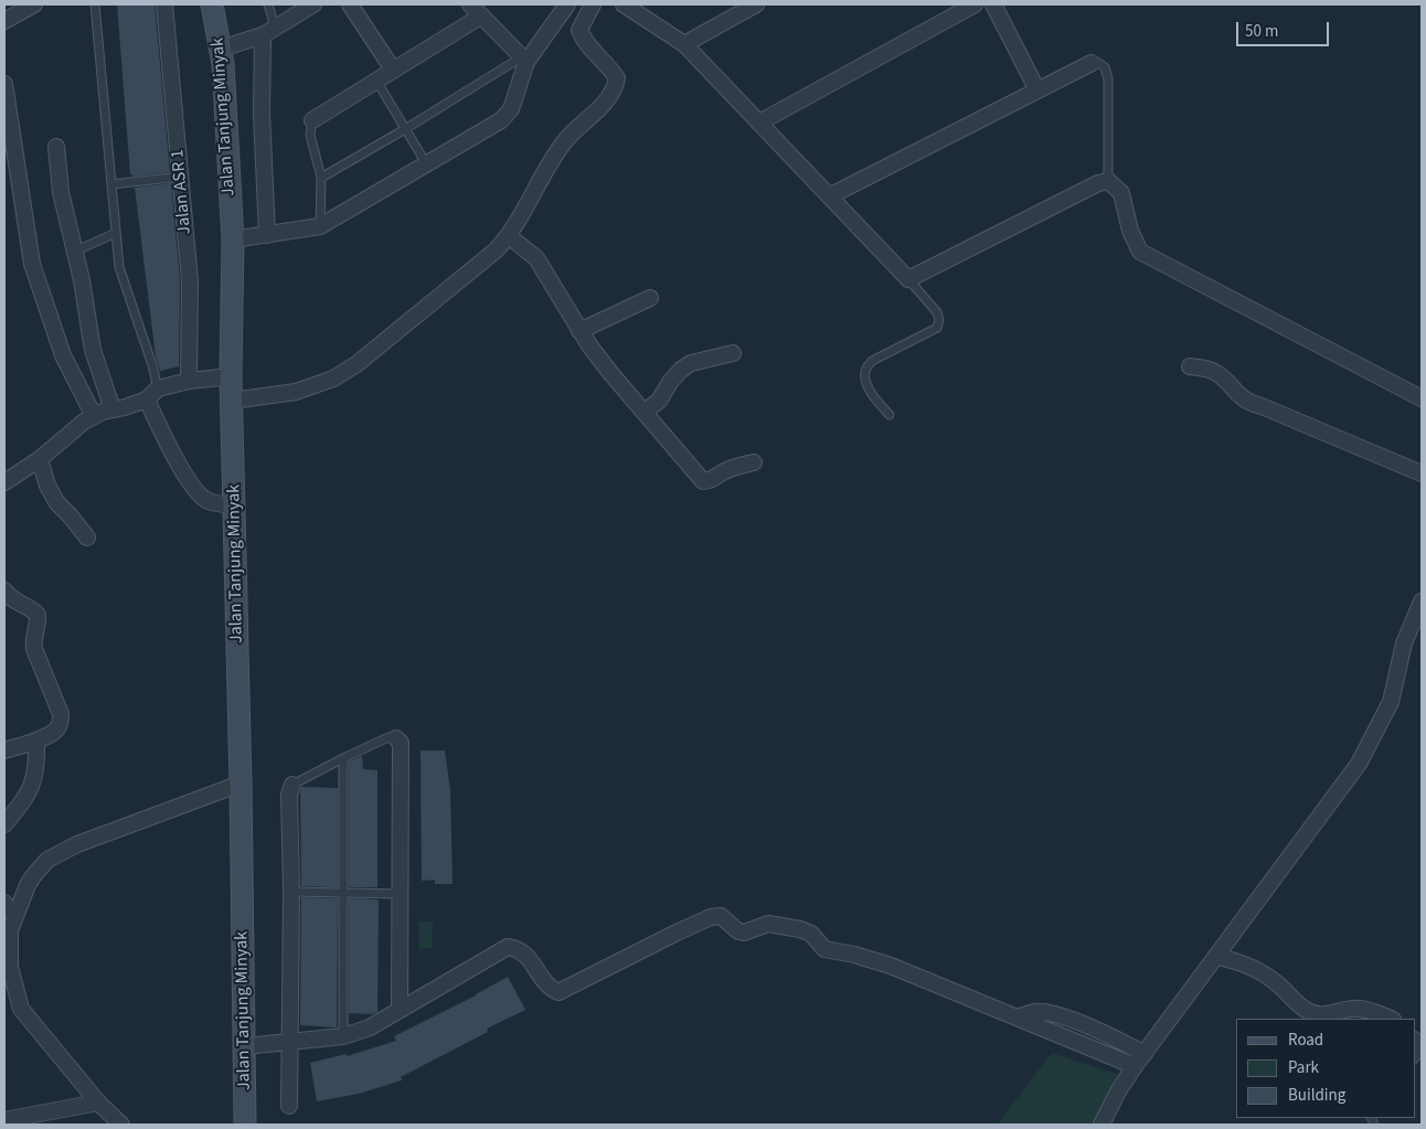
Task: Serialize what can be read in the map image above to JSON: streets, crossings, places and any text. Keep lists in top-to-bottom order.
{
  "streets": {
    "main road": ["Jalan Tanjung Minyak"],
    "street": ["Jalan ASR 1"]
  },
  "legend": ["Road", "Park", "Building"],
  "scale_bar": "50 m"
}
